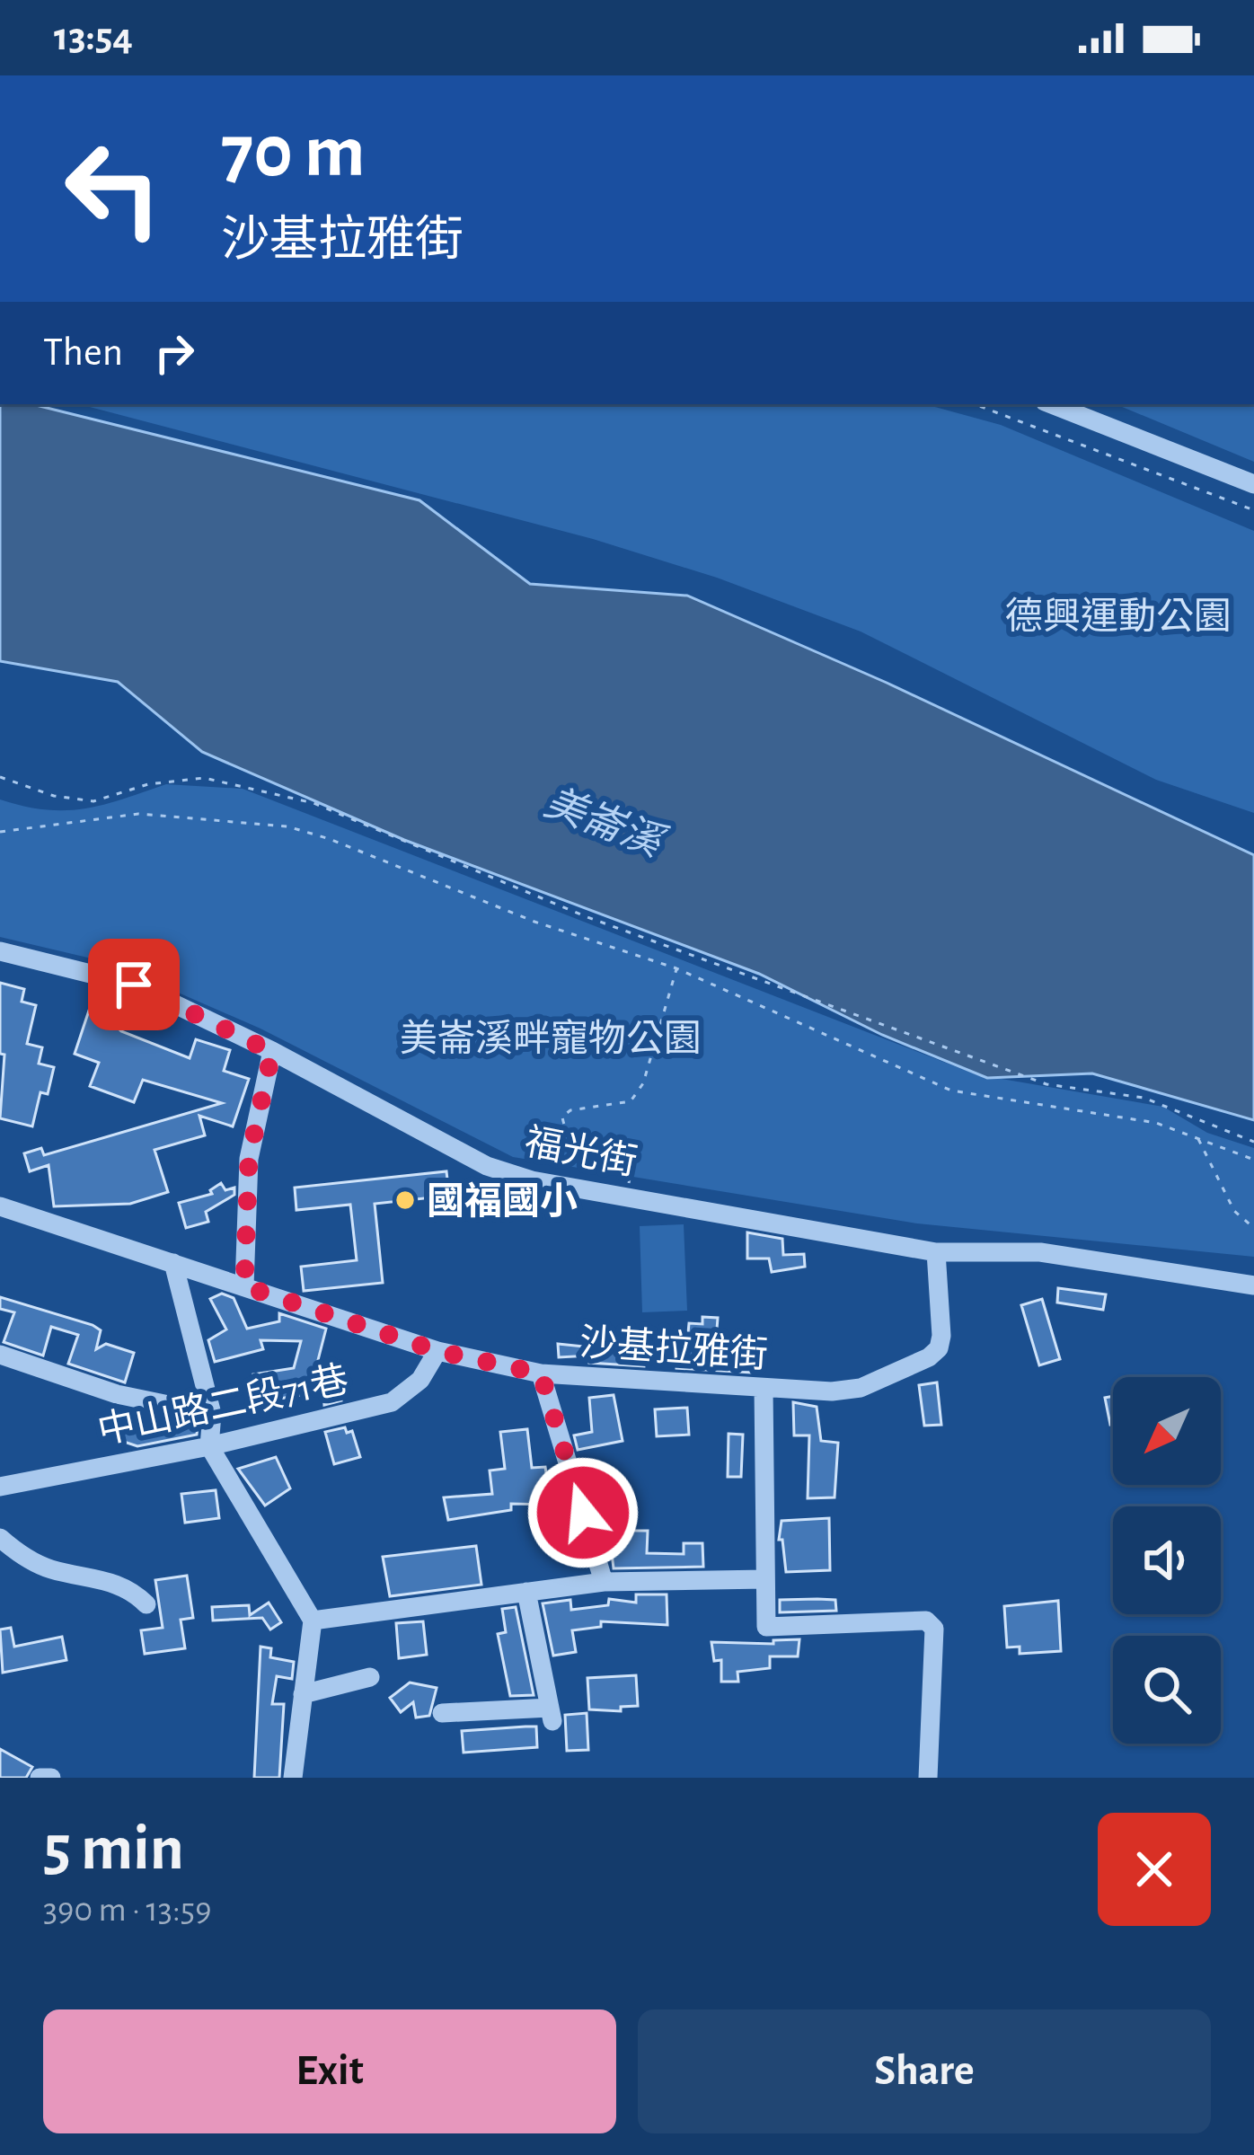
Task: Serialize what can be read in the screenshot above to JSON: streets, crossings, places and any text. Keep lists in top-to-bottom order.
{
  "streets": {
    "street": ["福光街", "沙基拉雅街", "中山路二段71巷"]
  },
  "crossings": [
    ["福光街", "沙基拉雅街"],
    ["沙基拉雅街", "中山路二段71巷"]
  ],
  "water": ["美崙溪"],
  "parks": ["德興運動公園", "美崙溪畔寵物公園"],
  "places": ["國福國小"],
  "north": "bottom left",
  "page": {
    "status": "13:54",
    "turn": ["70 m", "沙基拉雅街"],
    "then": "Then",
    "heading": ["5 min", "390 m · 13:59"],
    "buttons": ["Exit", "Share"]
  }
}
